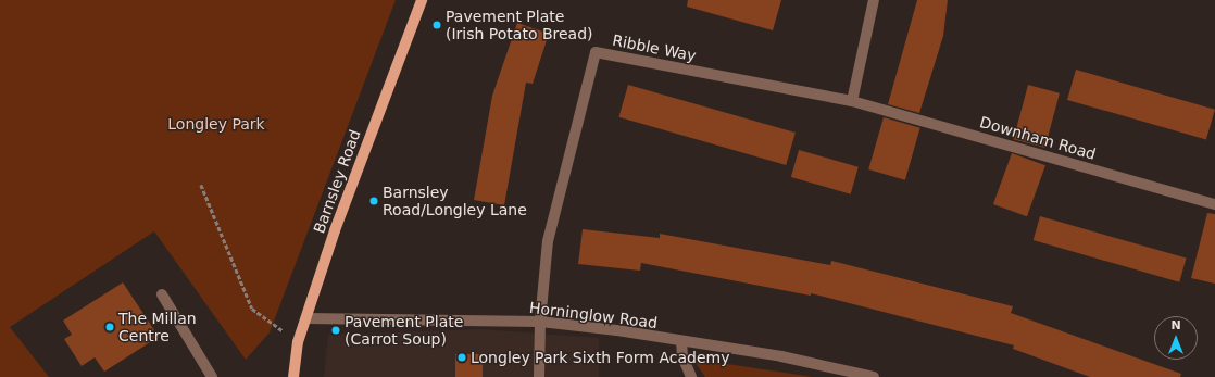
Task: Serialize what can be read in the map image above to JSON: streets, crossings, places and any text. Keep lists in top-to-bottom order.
{
  "streets": {
    "main road": ["Barnsley Road"],
    "street": ["Ribble Way", "Downham Road", "Horninglow Road"]
  },
  "crossings": [
    ["Ribble Way", "Downham Road"],
    ["Ribble Way", "Horninglow Road"],
    ["Barnsley Road", "Horninglow Road"]
  ],
  "parks": ["Longley Park"],
  "places": [
    "Pavement Plate (Irish Potato Bread)",
    "Barnsley Road/Longley Lane",
    "The Millan Centre",
    "Pavement Plate (Carrot Soup)",
    "Longley Park Sixth Form Academy"
  ],
  "north": "top"
}
